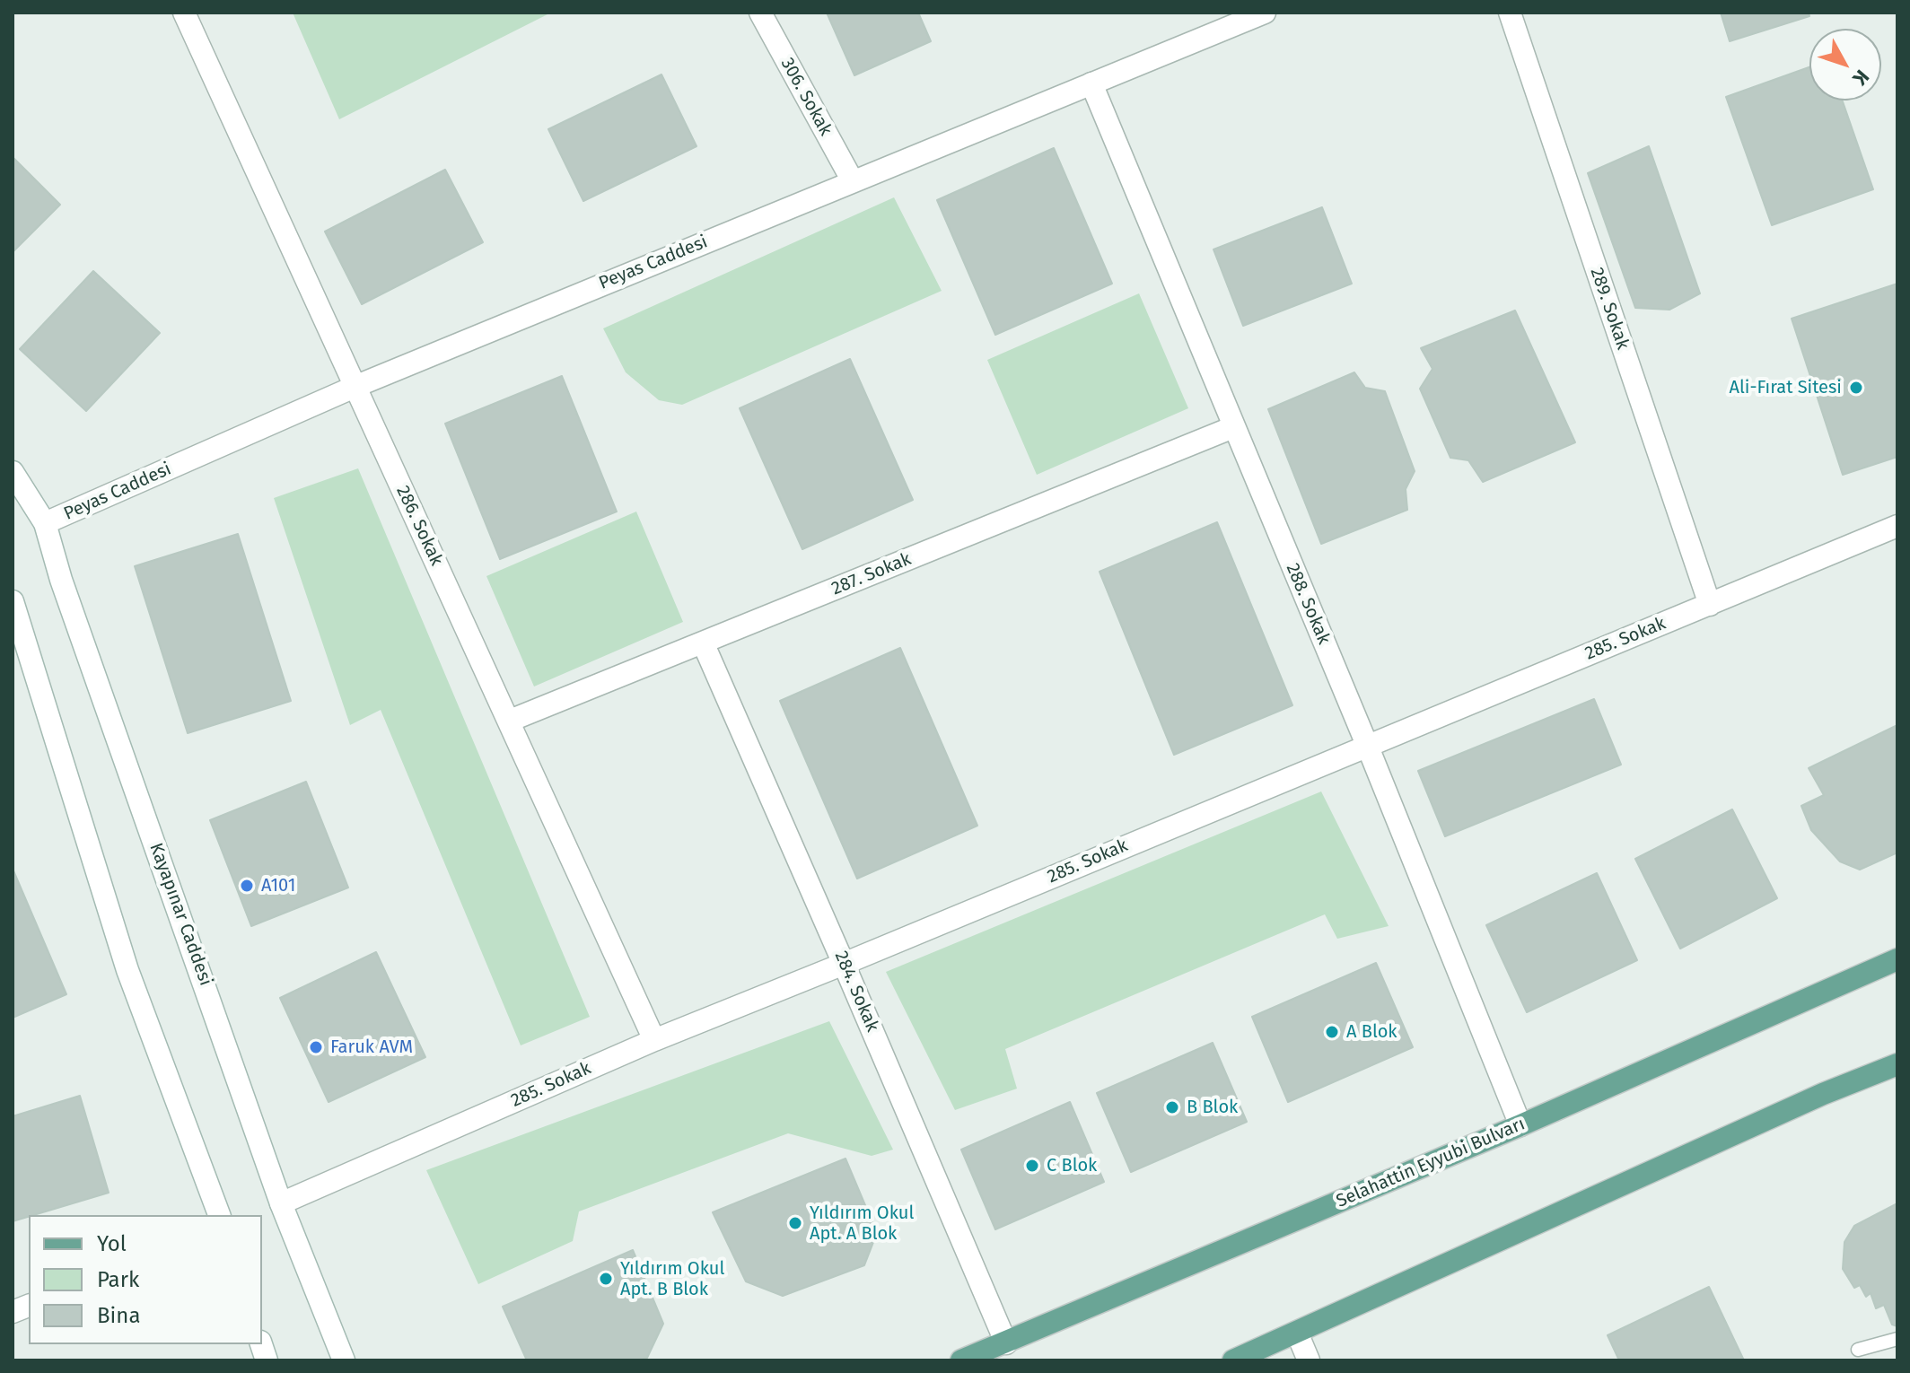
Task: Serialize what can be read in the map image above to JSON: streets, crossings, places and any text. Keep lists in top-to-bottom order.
{
  "streets": {
    "main road": ["Selahattin Eyyubi Bulvarı"],
    "street": [
      "306. Sokak",
      "Peyas Caddesi",
      "289. Sokak",
      "286. Sokak",
      "287. Sokak",
      "288. Sokak",
      "285. Sokak",
      "Kayapınar Caddesi",
      "284. Sokak"
    ]
  },
  "crossings": [
    ["306. Sokak", "Peyas Caddesi"],
    ["Peyas Caddesi", "286. Sokak"],
    ["Peyas Caddesi", "288. Sokak"],
    ["Peyas Caddesi", "Kayapınar Caddesi"],
    ["289. Sokak", "285. Sokak"],
    ["286. Sokak", "287. Sokak"],
    ["286. Sokak", "285. Sokak"],
    ["287. Sokak", "288. Sokak"],
    ["287. Sokak", "284. Sokak"],
    ["288. Sokak", "285. Sokak"],
    ["288. Sokak", "Selahattin Eyyubi Bulvarı"],
    ["285. Sokak", "Kayapınar Caddesi"],
    ["285. Sokak", "284. Sokak"],
    ["284. Sokak", "Selahattin Eyyubi Bulvarı"]
  ],
  "places": [
    "Ali-Fırat Sitesi",
    "A101",
    "A Blok",
    "Faruk AVM",
    "B Blok",
    "C Blok",
    "Yıldırım Okul Apt. A Blok",
    "Yıldırım Okul Apt. B Blok"
  ],
  "legend": ["Yol", "Park", "Bina"],
  "north": "bottom right"
}
